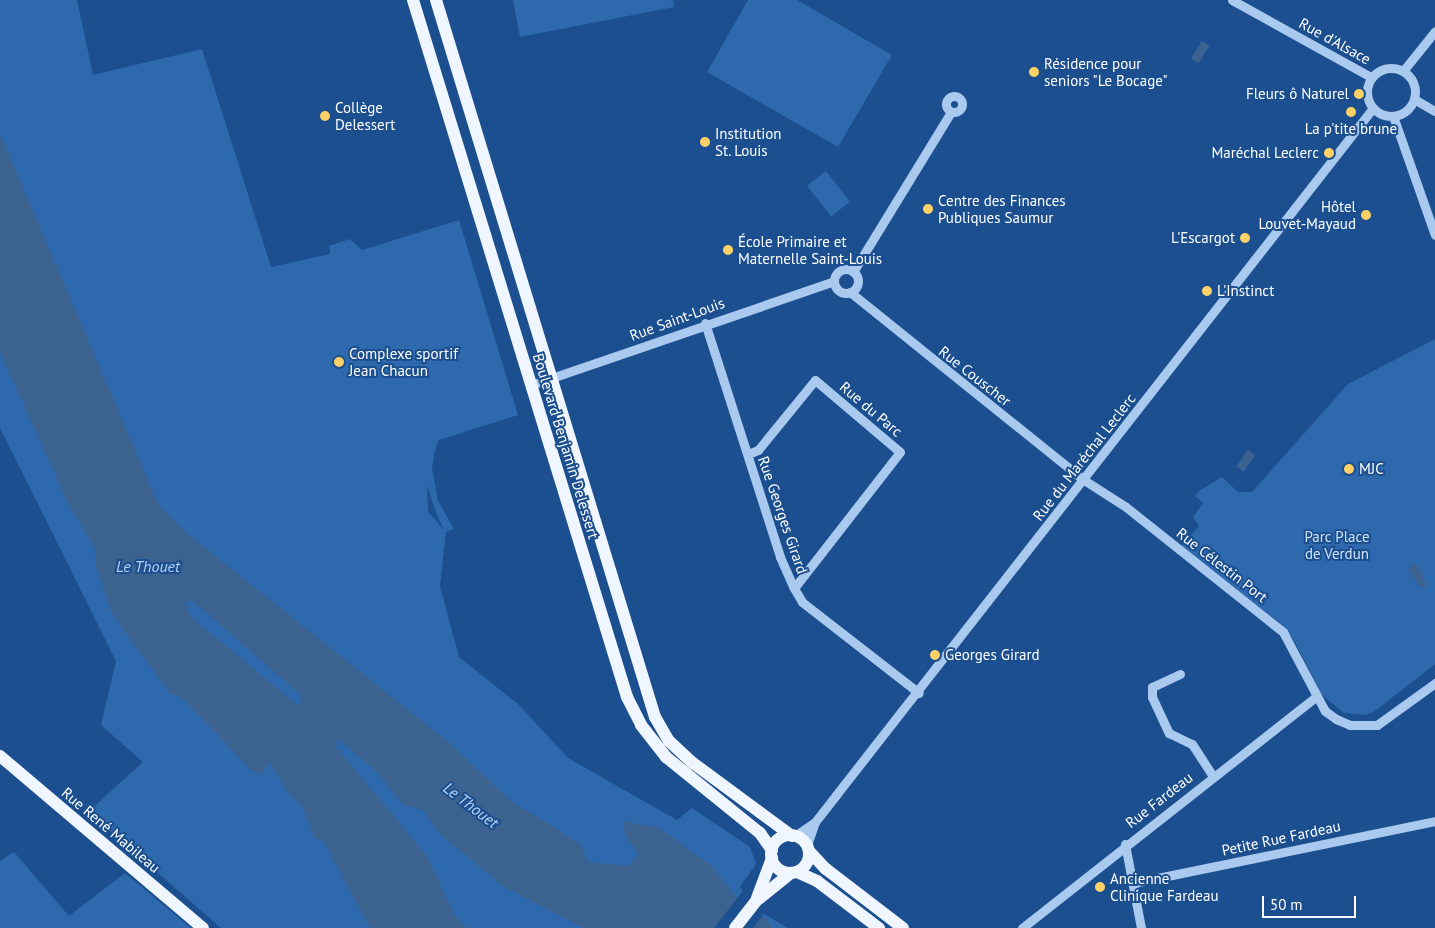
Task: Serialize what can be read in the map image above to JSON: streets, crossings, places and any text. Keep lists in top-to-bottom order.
{
  "streets": {
    "main road": ["Boulevard Benjamin Delessert", "Rue René Mabileau"],
    "street": [
      "Rue d'Alsace",
      "Rue Saint-Louis",
      "Rue Couscher",
      "Rue du Parc",
      "Rue du Maréchal Leclerc",
      "Rue Georges Girard",
      "Rue Célestin Port",
      "Rue Fardeau",
      "Petite Rue Fardeau"
    ]
  },
  "crossings": [
    ["Rue d'Alsace", "Rue du Maréchal Leclerc"],
    ["Rue Saint-Louis", "Rue Couscher"],
    ["Rue Saint-Louis", "Boulevard Benjamin Delessert"],
    ["Rue Saint-Louis", "Rue Georges Girard"],
    ["Rue Couscher", "Rue du Maréchal Leclerc"],
    ["Rue Couscher", "Rue Célestin Port"],
    ["Rue du Parc", "Rue Georges Girard"],
    ["Boulevard Benjamin Delessert", "Rue du Maréchal Leclerc"],
    ["Rue du Maréchal Leclerc", "Rue Georges Girard"],
    ["Rue du Maréchal Leclerc", "Rue Célestin Port"],
    ["Rue Célestin Port", "Rue Fardeau"]
  ],
  "water": ["Le Thouet"],
  "parks": ["Parc Place de Verdun"],
  "places": [
    "Résidence pour seniors \"Le Bocage\"",
    "Fleurs ô Naturel",
    "La p'tite brune",
    "Collège Delessert",
    "Institution St. Louis",
    "Maréchal Leclerc",
    "Centre des Finances Publiques Saumur",
    "Hôtel Louvet-Mayaud",
    "L'Escargot",
    "École Primaire et Maternelle Saint-Louis",
    "L'Instinct",
    "Complexe sportif Jean Chacun",
    "MJC",
    "Georges Girard",
    "Ancienne Clinique Fardeau"
  ],
  "scale_bar": "50 m"
}
